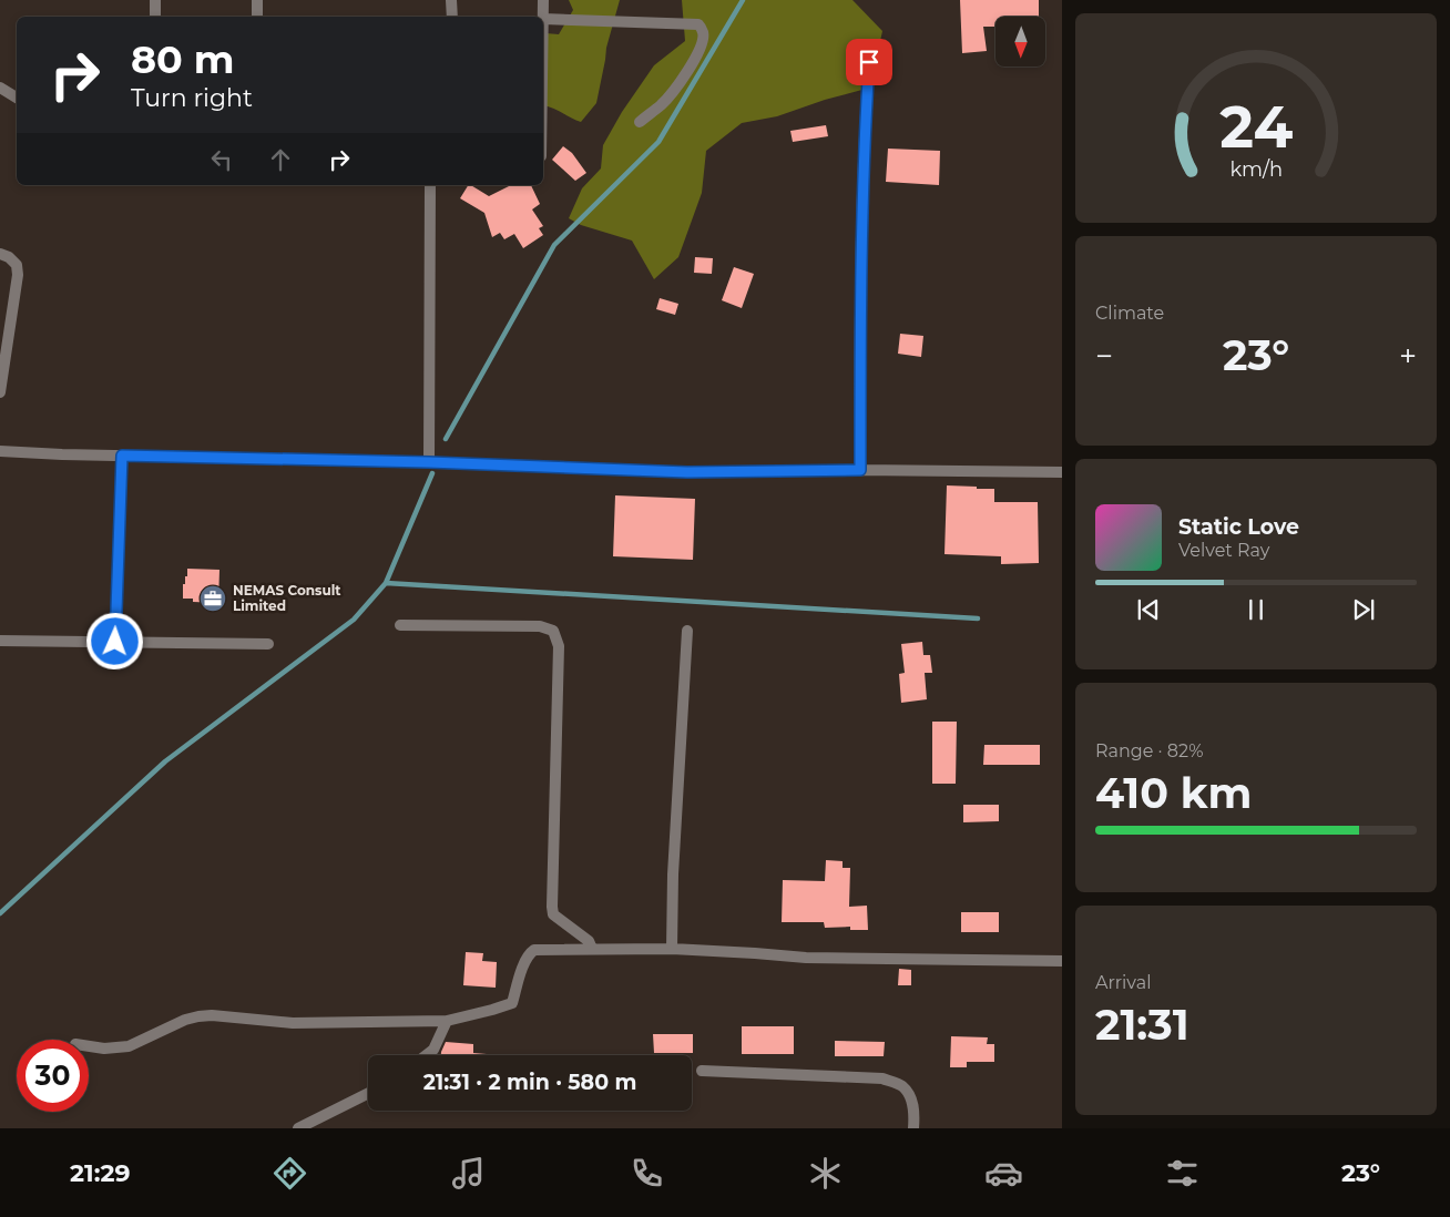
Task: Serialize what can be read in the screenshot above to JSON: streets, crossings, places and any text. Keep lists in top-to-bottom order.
{
  "places": {
    "office": ["NEMAS Consult Limited"]
  },
  "north": "bottom",
  "page": {
    "turn": ["80 m", "Turn right"],
    "tile": [
      "Climate",
      ["Range · 82%", "410 km"],
      ["Arrival", "21:31"]
    ],
    "heat": ["−", "23°", "+"],
    "song": ["Static Love", "Velvet Ray"],
    "limit": "30",
    "trip": "21:31 · 2 min · 580 m",
    "tabs": ["21:29", "23°"],
    "gauge": ["24", "km/h"]
  }
}
